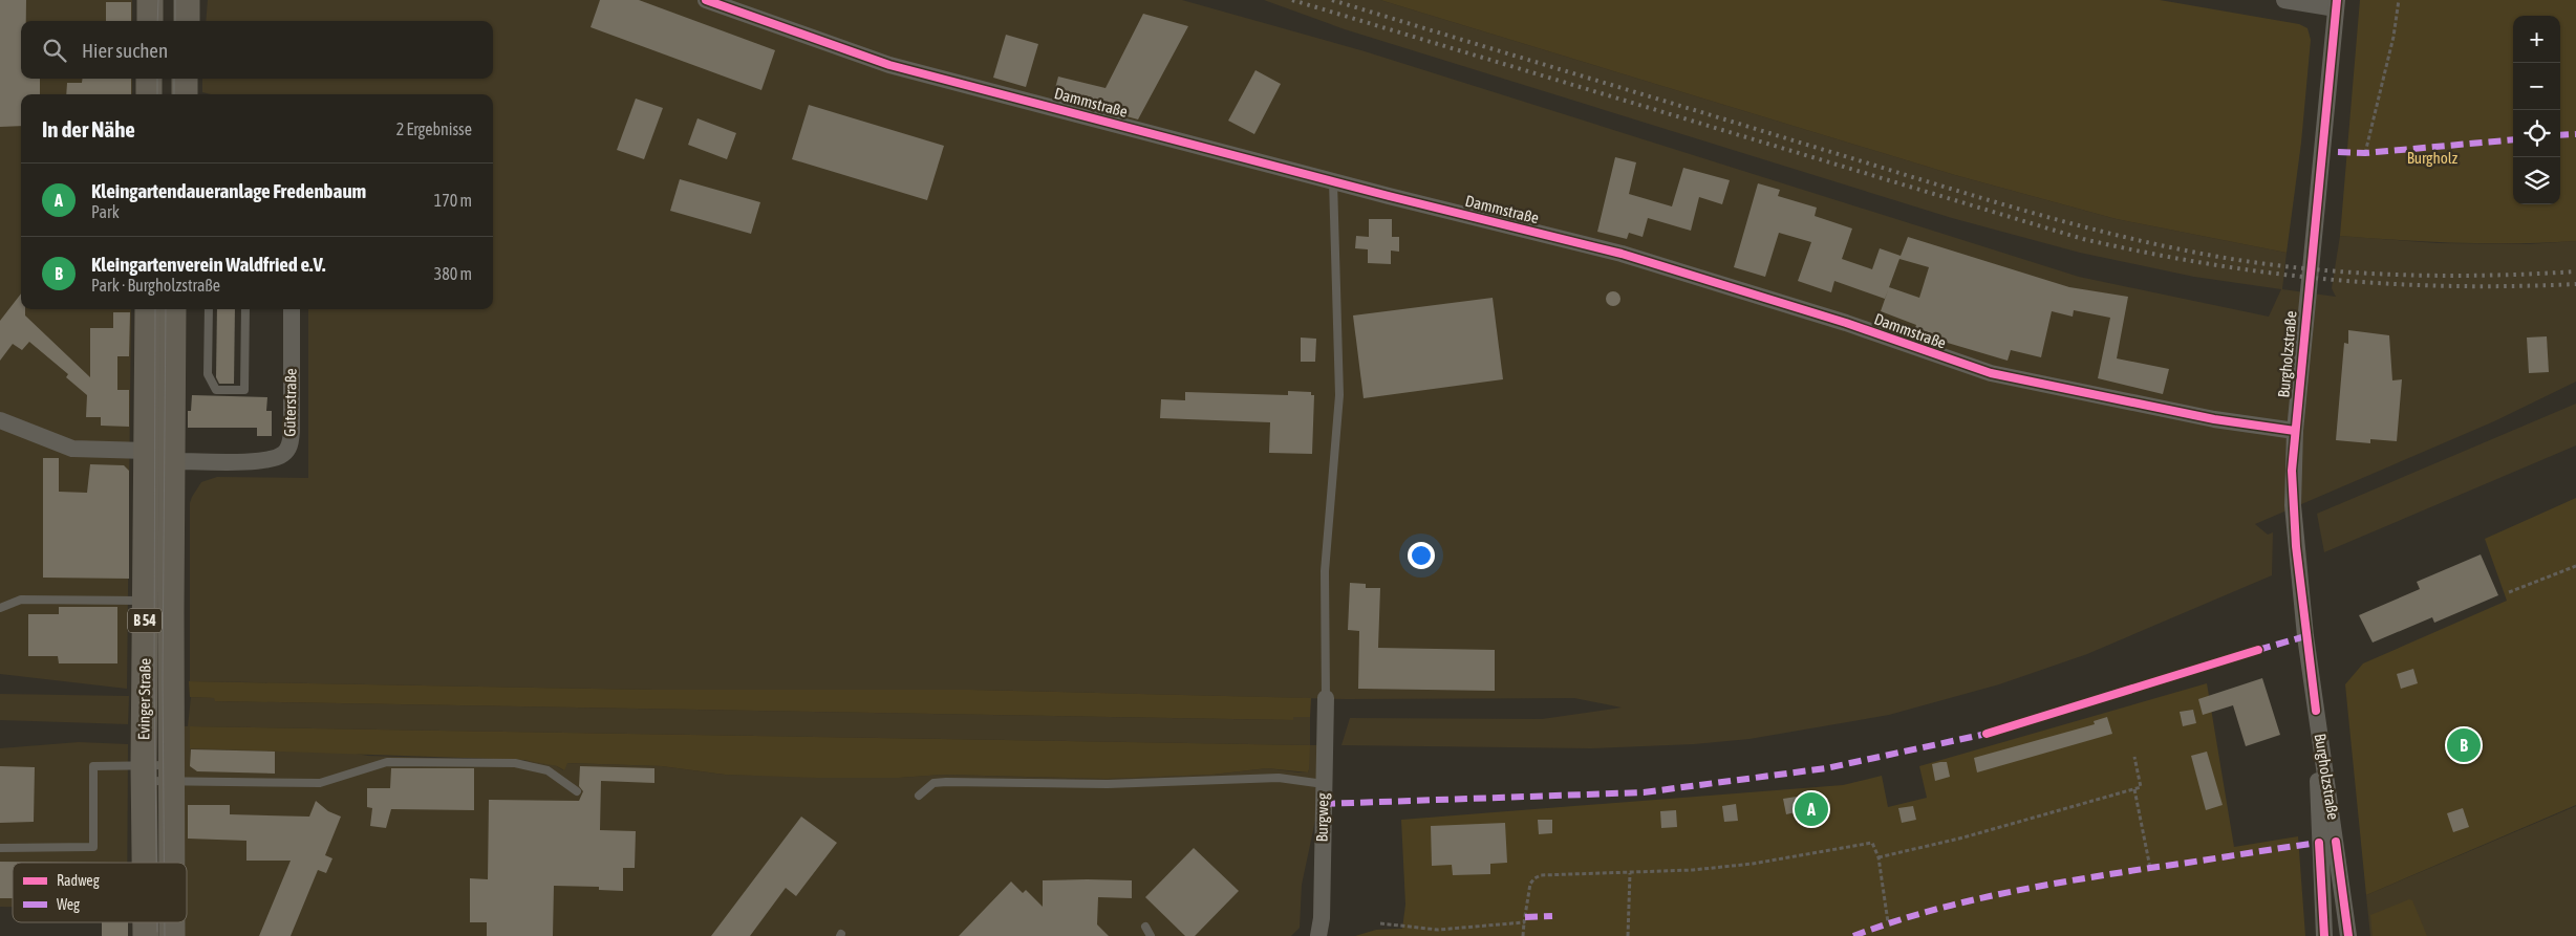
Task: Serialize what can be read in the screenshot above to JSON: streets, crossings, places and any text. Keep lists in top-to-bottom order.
{
  "streets": {
    "main road": ["B 54", "Evinger Straße"],
    "street": [
      "Dammstraße",
      "Burgholzstraße",
      "Güterstraße",
      "Burgweg"
    ]
  },
  "crossings": [
    ["Dammstraße", "Burgholzstraße"],
    ["Güterstraße", "Evinger Straße"]
  ],
  "parks": ["Burgholz"],
  "legend": ["Radweg", "Weg"],
  "page": {
    "map_buttons": ["+", "−"],
    "search": "Hier suchen",
    "heading": ["In der Nähe", "2 Ergebnisse"],
    "list": [
      {
        "mark": "A",
        "name": "Kleingartendaueranlage Fredenbaum",
        "note": "Park",
        "value": "170 m"
      },
      {
        "mark": "B",
        "name": "Kleingartenverein Waldfried e.V.",
        "note": "Park · Burgholzstraße",
        "value": "380 m"
      }
    ],
    "pins": ["B", "A"]
  }
}
